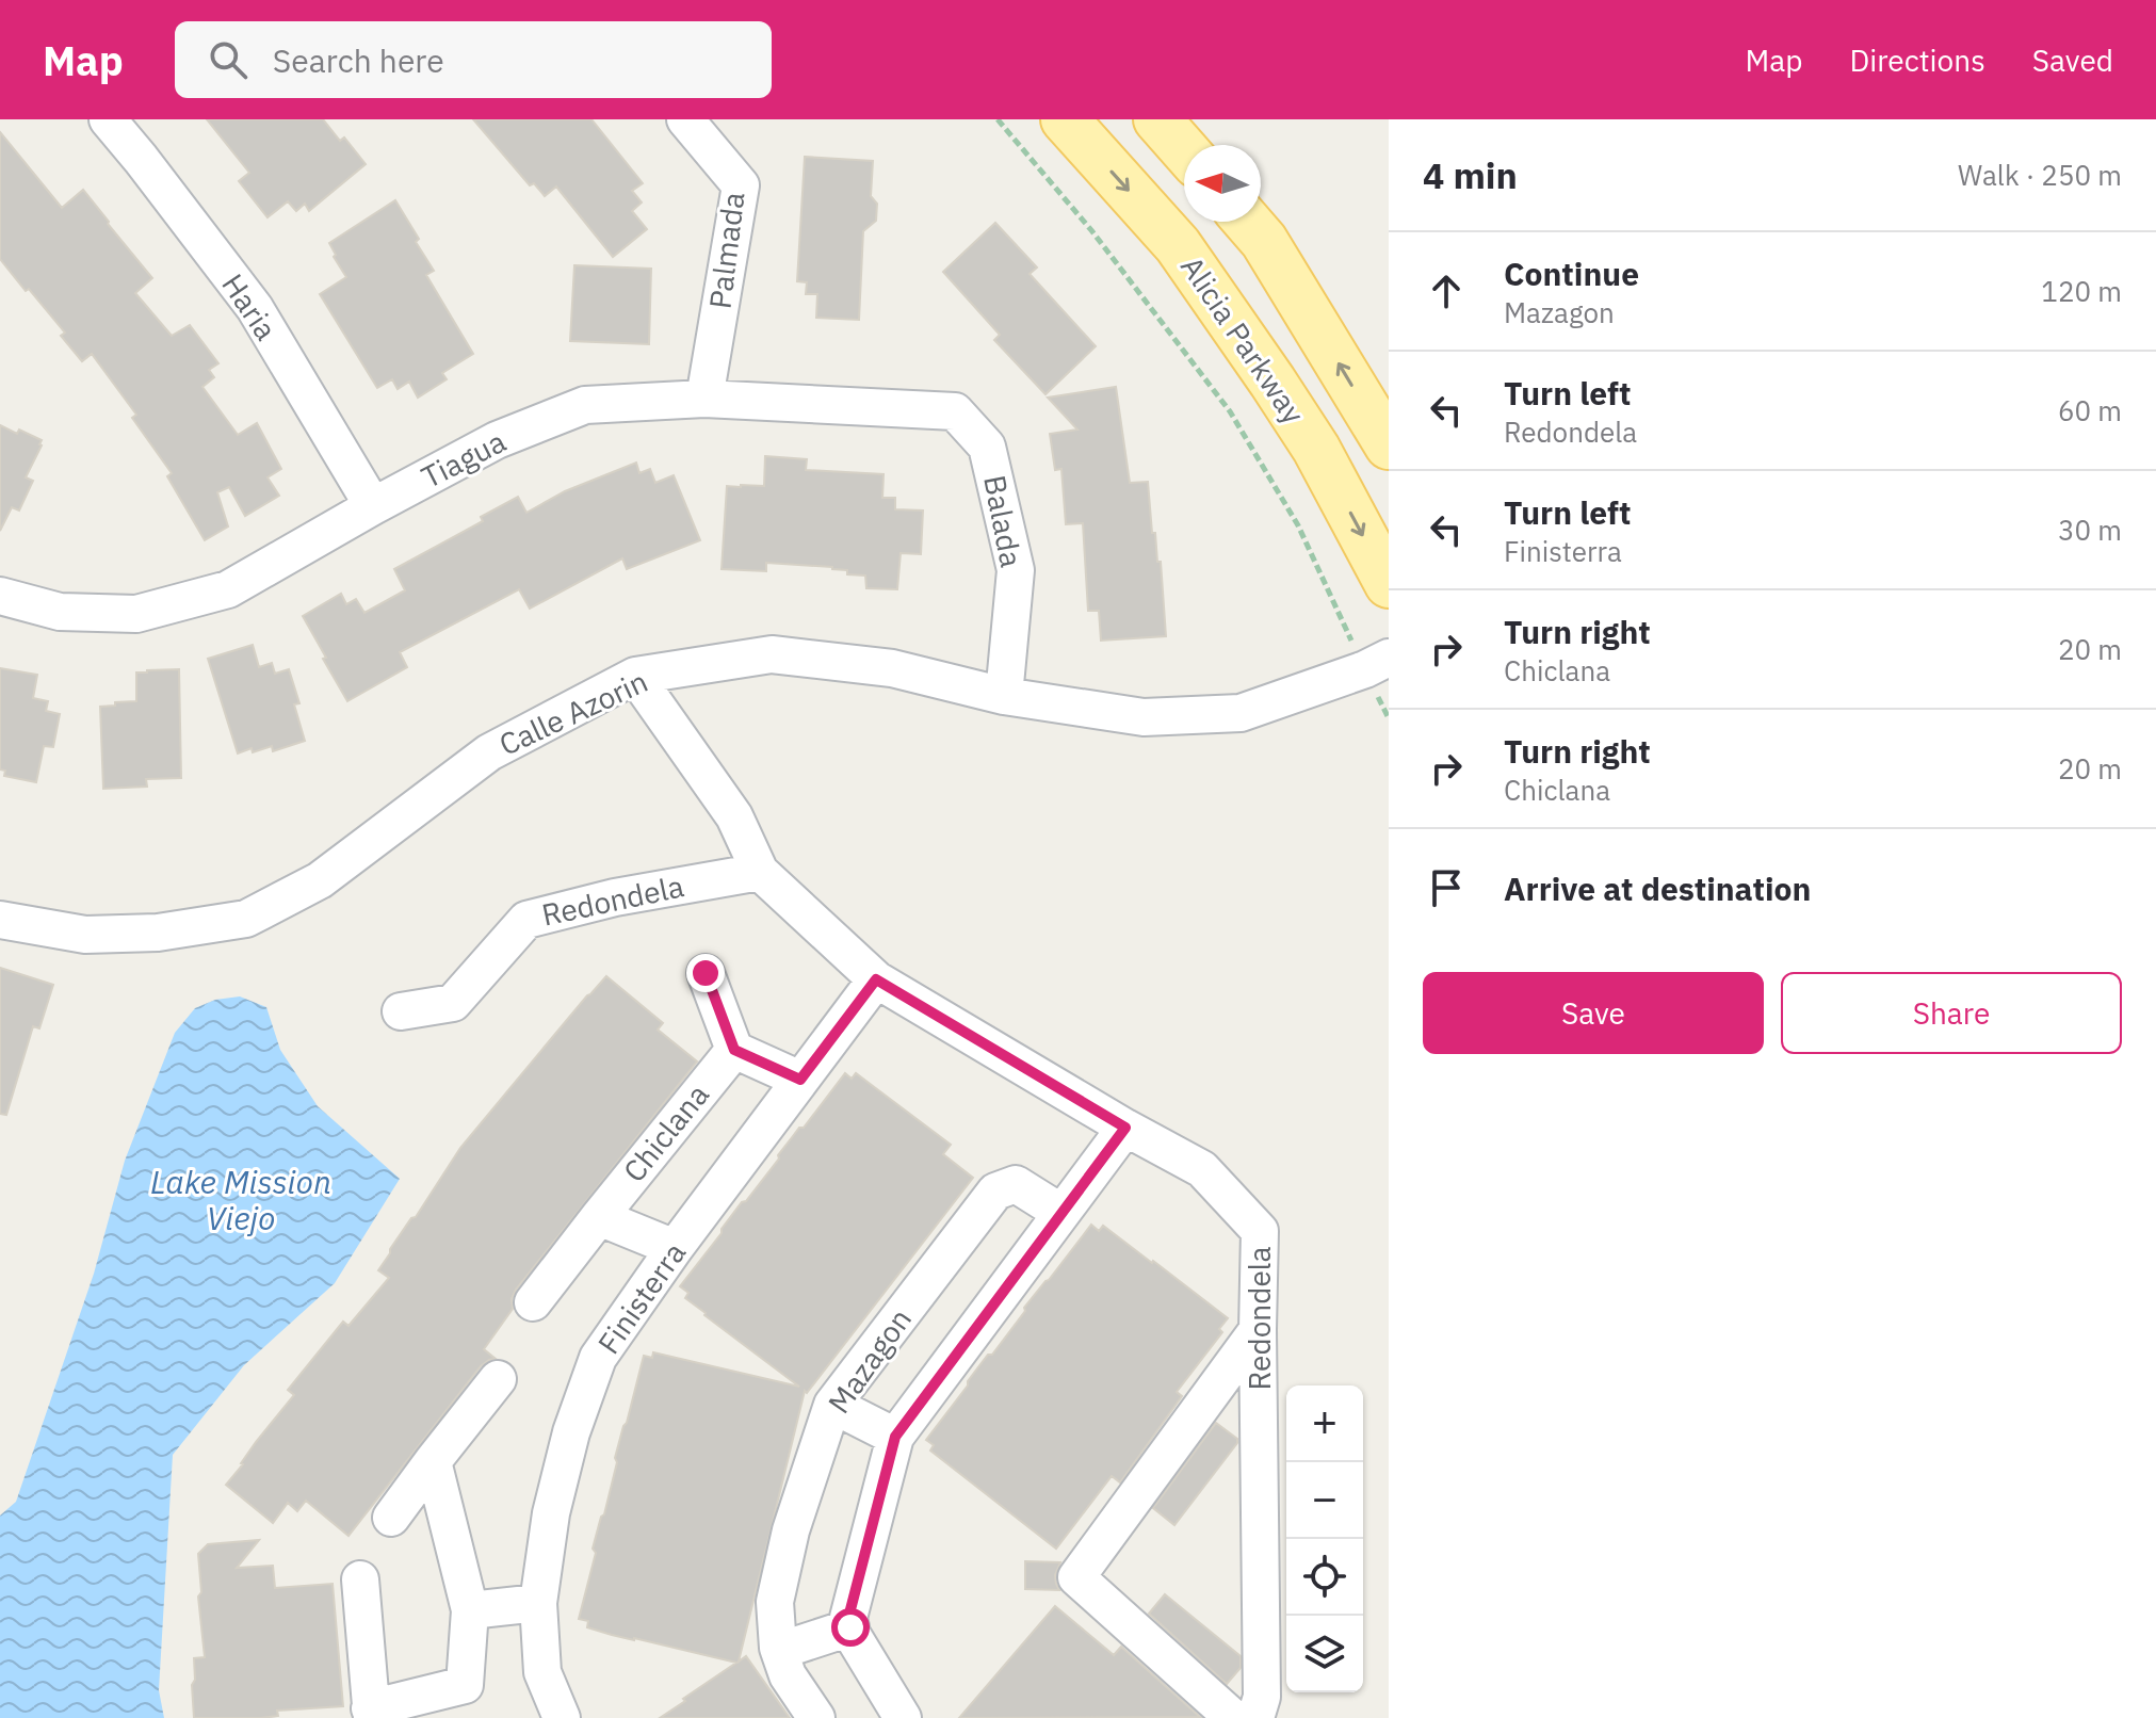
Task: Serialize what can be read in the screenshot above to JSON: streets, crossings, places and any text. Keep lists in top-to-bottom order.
{
  "streets": {
    "main road": ["Alicia Parkway"],
    "street": [
      "Palmada",
      "Haria",
      "Tiagua",
      "Balada",
      "Calle Azorin",
      "Redondela",
      "Chiclana",
      "Finisterra",
      "Mazagon"
    ]
  },
  "crossings": [
    ["Palmada", "Tiagua"],
    ["Haria", "Tiagua"],
    ["Tiagua", "Balada"],
    ["Balada", "Calle Azorin"],
    ["Calle Azorin", "Redondela"],
    ["Redondela", "Finisterra"],
    ["Chiclana", "Finisterra"]
  ],
  "water": ["Lake Mission Viejo"],
  "north": "left",
  "page": {
    "header": "Map",
    "search": "Search here",
    "nav": ["Map", "Directions", "Saved"],
    "heading": ["4 min", "Walk · 250 m"],
    "list": [
      ["Continue", "Mazagon", "120 m"],
      ["Turn left", "Redondela", "60 m"],
      ["Turn left", "Finisterra", "30 m"],
      ["Turn right", "Chiclana", "20 m"],
      ["Turn right", "Chiclana", "20 m"],
      "Arrive at destination"
    ],
    "buttons": ["Save", "Share"],
    "map_buttons": ["+", "−"]
  }
}
